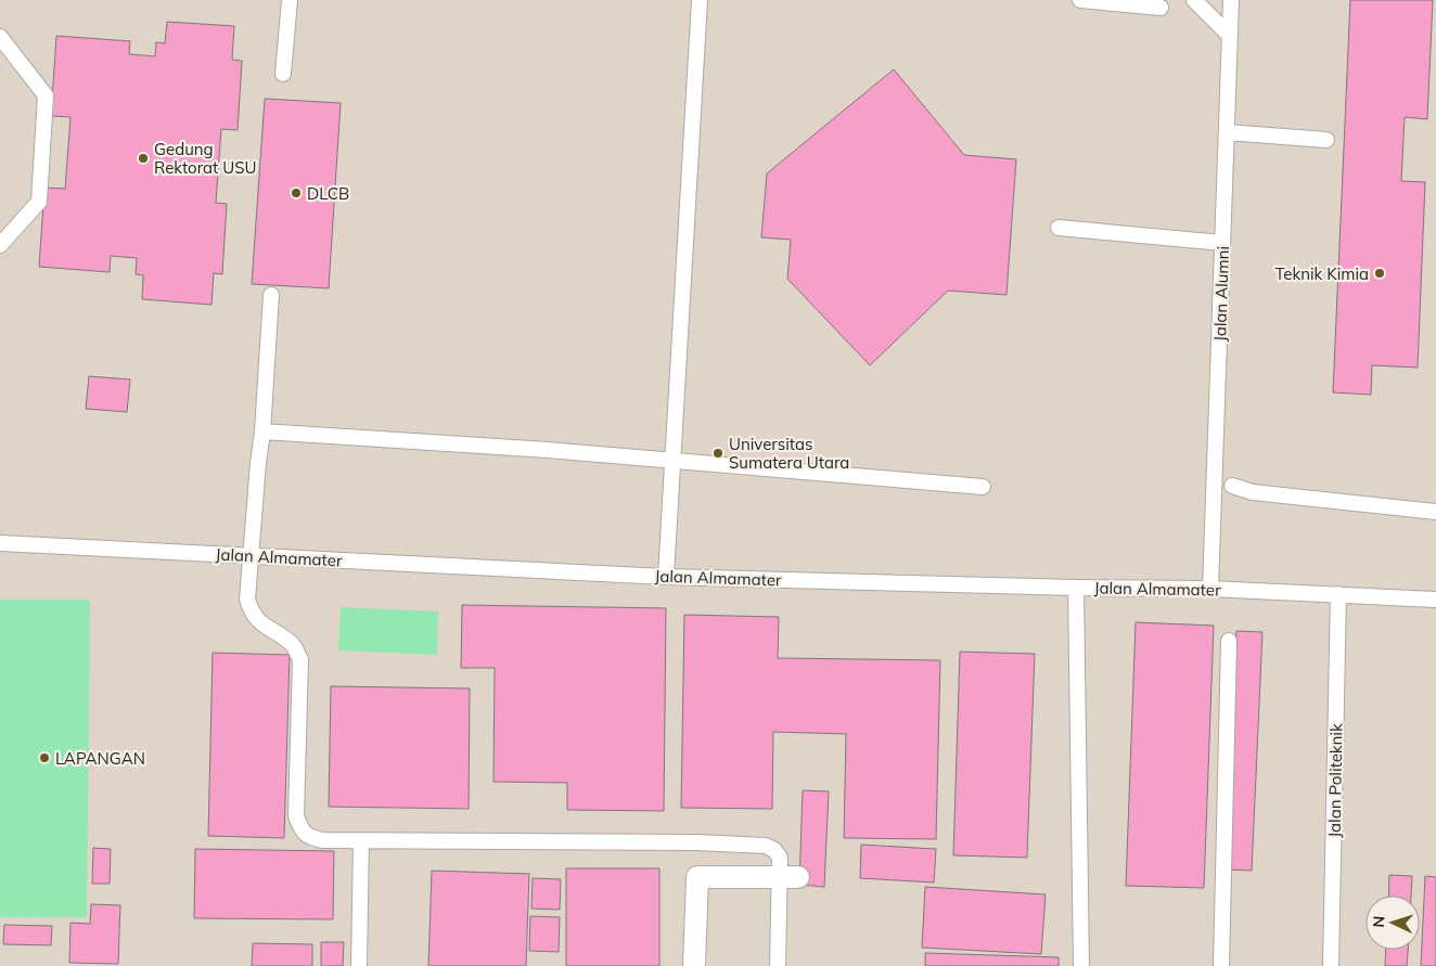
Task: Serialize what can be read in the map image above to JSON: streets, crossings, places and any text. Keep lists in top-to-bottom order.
{
  "streets": {
    "lane": ["Jalan Alumni", "Jalan Almamater", "Jalan Politeknik"]
  },
  "crossings": [
    ["Jalan Alumni", "Jalan Almamater"],
    ["Jalan Almamater", "Jalan Politeknik"]
  ],
  "places": [
    "Gedung Rektorat USU",
    "DLCB",
    "Teknik Kimia",
    "Universitas Sumatera Utara",
    "LAPANGAN"
  ],
  "north": "left"
}
